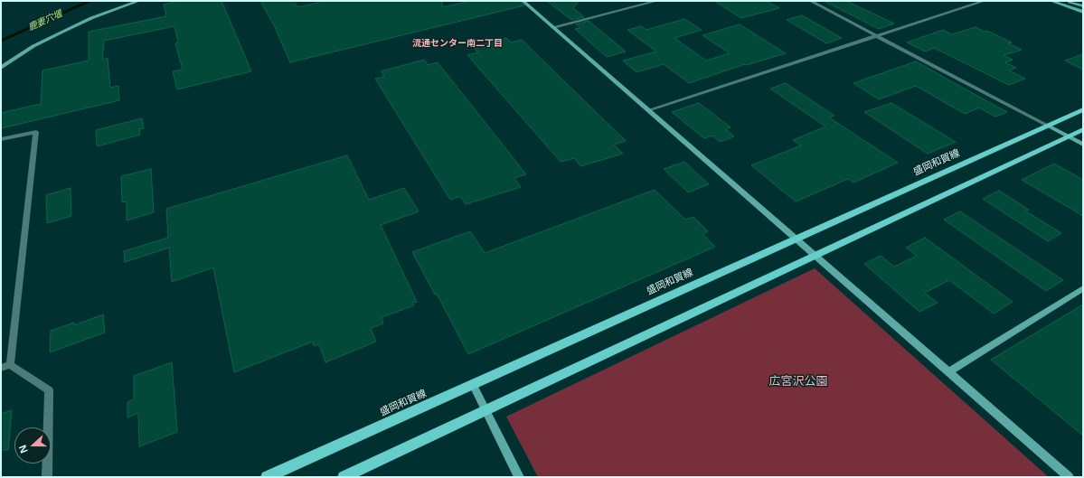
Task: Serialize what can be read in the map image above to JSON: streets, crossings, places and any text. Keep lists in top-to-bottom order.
{
  "streets": {
    "main road": ["盛岡和賀線"]
  },
  "districts": ["流通センター南二丁目"],
  "water": ["鹿妻穴堰"],
  "parks": ["広宮沢公園"],
  "north": "left"
}
